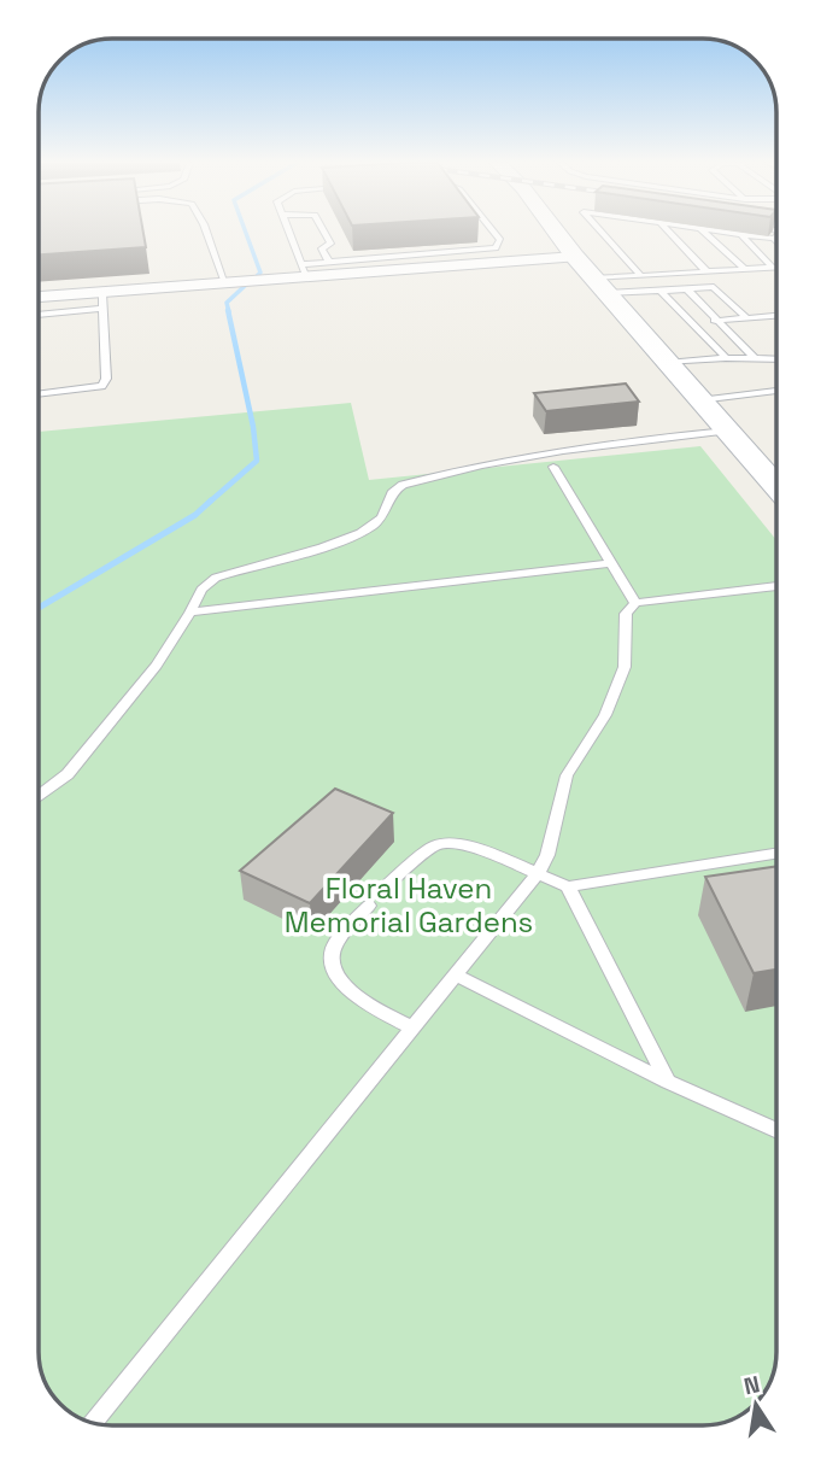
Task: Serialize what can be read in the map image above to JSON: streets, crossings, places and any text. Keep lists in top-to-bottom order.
{
  "parks": ["Floral Haven Memorial Gardens"],
  "north": "top"
}
